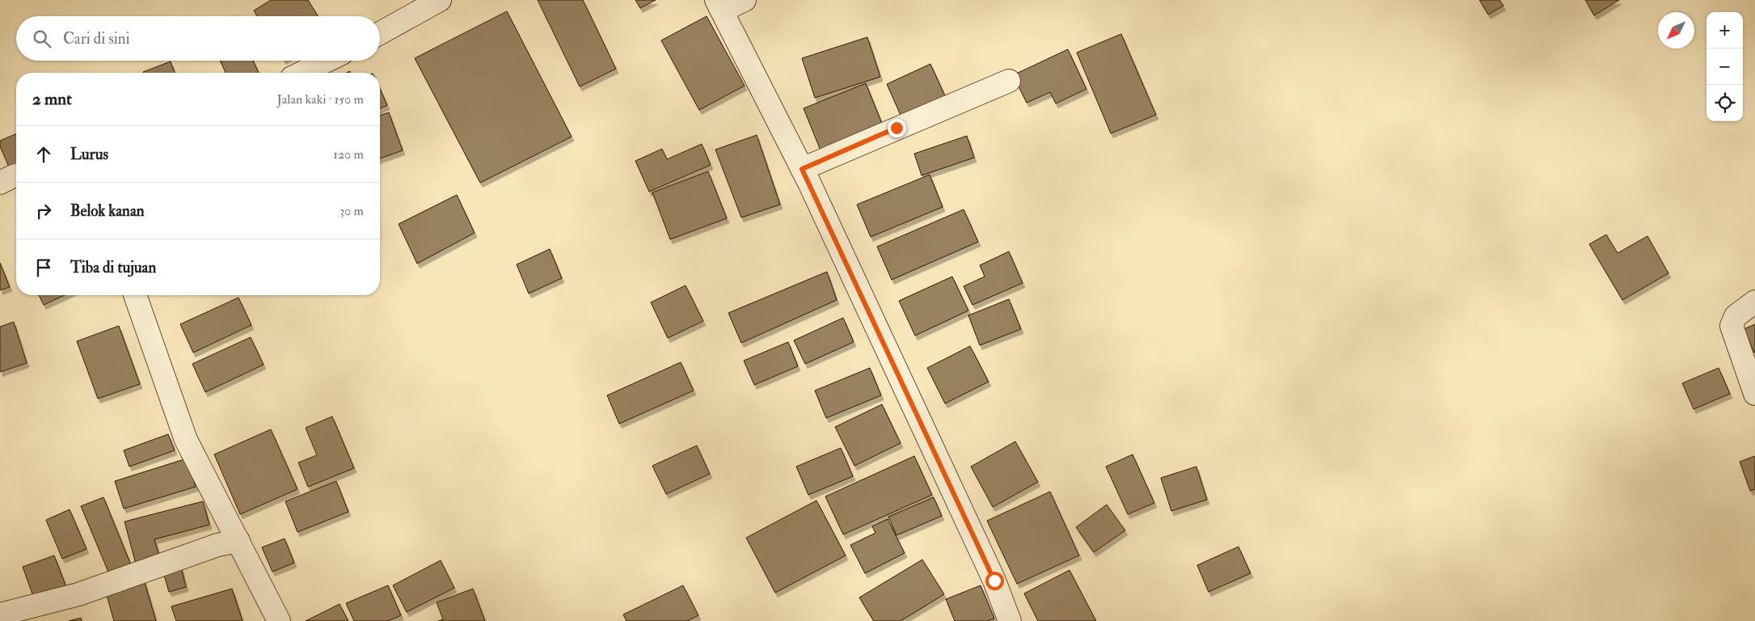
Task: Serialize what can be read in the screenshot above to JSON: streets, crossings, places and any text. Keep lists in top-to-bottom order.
{
  "north": "bottom left",
  "page": {
    "map_buttons": ["+", "−"],
    "search": "Cari di sini",
    "heading": ["2 mnt", "Jalan kaki · 150 m"],
    "list": [
      ["Lurus", "120 m"],
      ["Belok kanan", "30 m"],
      "Tiba di tujuan"
    ]
  }
}
